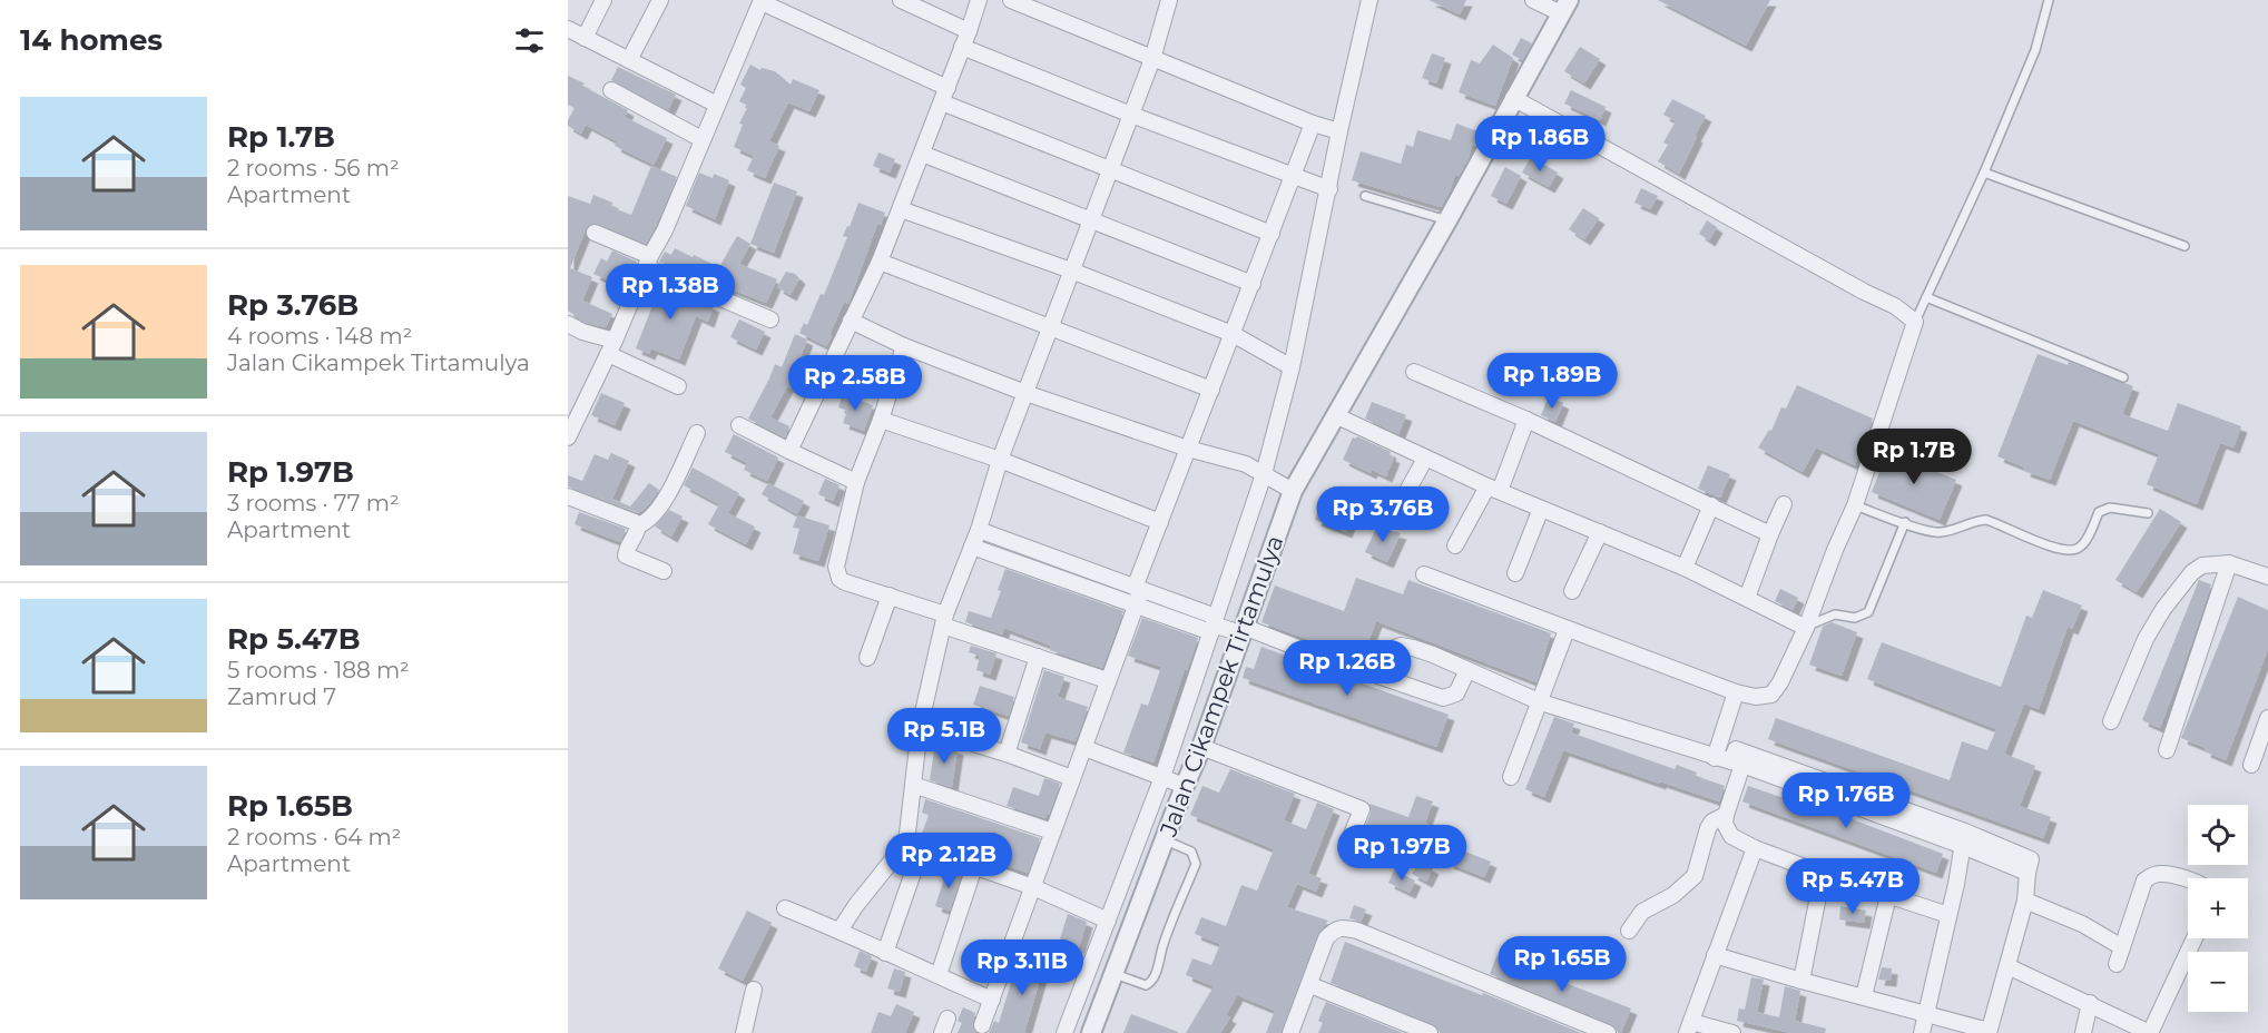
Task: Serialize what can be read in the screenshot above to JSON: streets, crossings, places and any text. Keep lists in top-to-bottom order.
{
  "streets": {
    "street": ["Jalan Cikampek Tirtamulya"]
  },
  "page": {
    "heading": "14 homes",
    "list": [
      {
        "name": "Rp 1.7B",
        "note": "2 rooms · 56 m² · Apartment"
      },
      {
        "name": "Rp 3.76B",
        "note": "4 rooms · 148 m² · Jalan Cikampek Tirtamulya"
      },
      {
        "name": "Rp 1.97B",
        "note": "3 rooms · 77 m² · Apartment"
      },
      {
        "name": "Rp 5.47B",
        "note": "5 rooms · 188 m² · Zamrud 7"
      },
      {
        "name": "Rp 1.65B",
        "note": "2 rooms · 64 m² · Apartment"
      }
    ],
    "price": [
      "Rp 1.86B",
      "Rp 1.38B",
      "Rp 1.89B",
      "Rp 2.58B",
      "Rp 1.7B",
      "Rp 3.76B",
      "Rp 1.26B",
      "Rp 5.1B",
      "Rp 1.76B",
      "Rp 1.97B",
      "Rp 2.12B",
      "Rp 5.47B",
      "Rp 1.65B",
      "Rp 3.11B"
    ],
    "map_buttons": ["+", "−"]
  }
}
